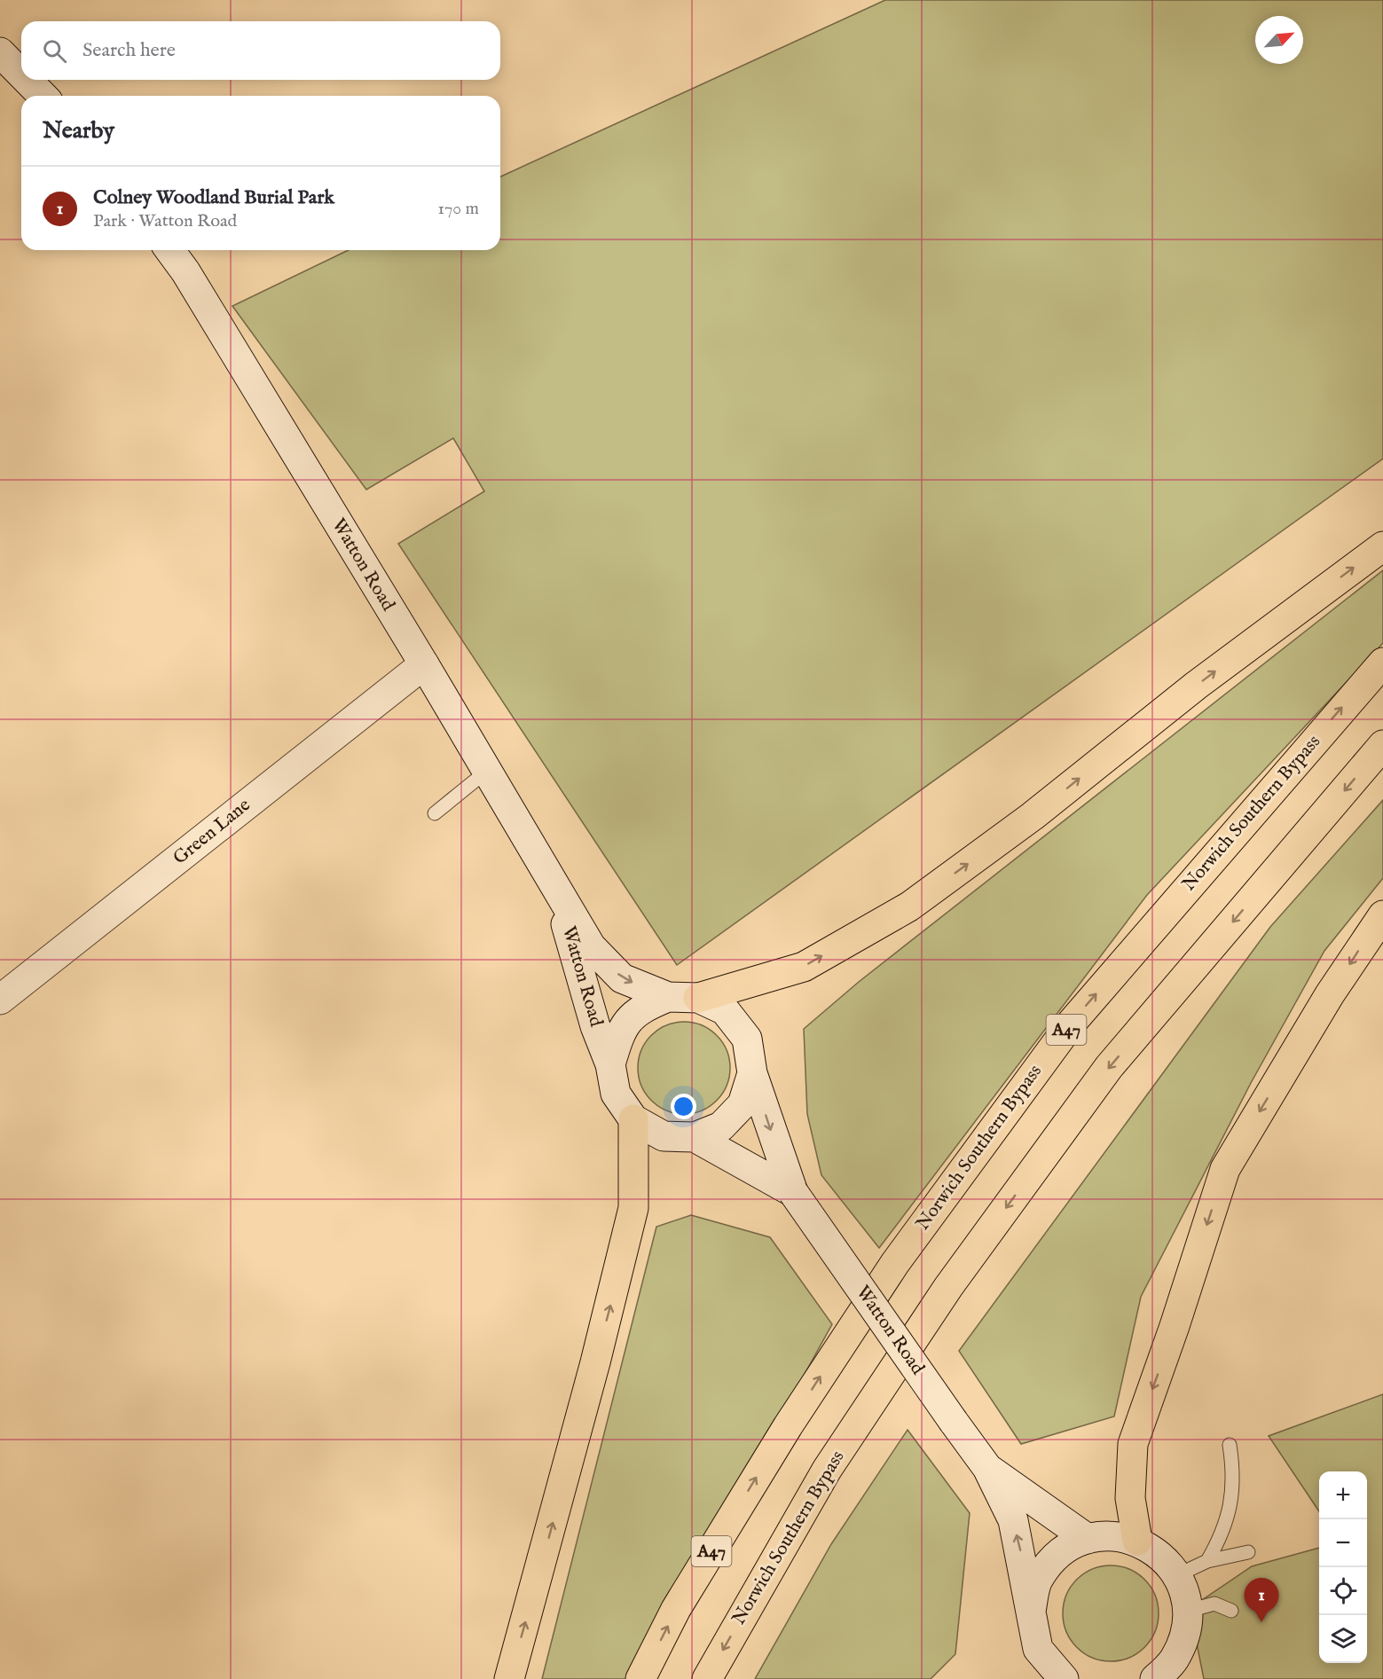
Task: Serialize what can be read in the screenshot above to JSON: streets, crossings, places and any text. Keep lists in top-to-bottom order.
{
  "streets": {
    "highway": ["Norwich Southern Bypass", "A47"],
    "main road": ["Watton Road", "Green Lane"]
  },
  "crossings": [
    ["Watton Road", "Green Lane"]
  ],
  "north": "top right",
  "page": {
    "search": "Search here",
    "heading": "Nearby",
    "list": [
      {
        "mark": "1",
        "name": "Colney Woodland Burial Park",
        "note": "Park · Watton Road",
        "value": "170 m"
      }
    ],
    "map_buttons": ["+", "−"],
    "pins": "1"
  }
}
